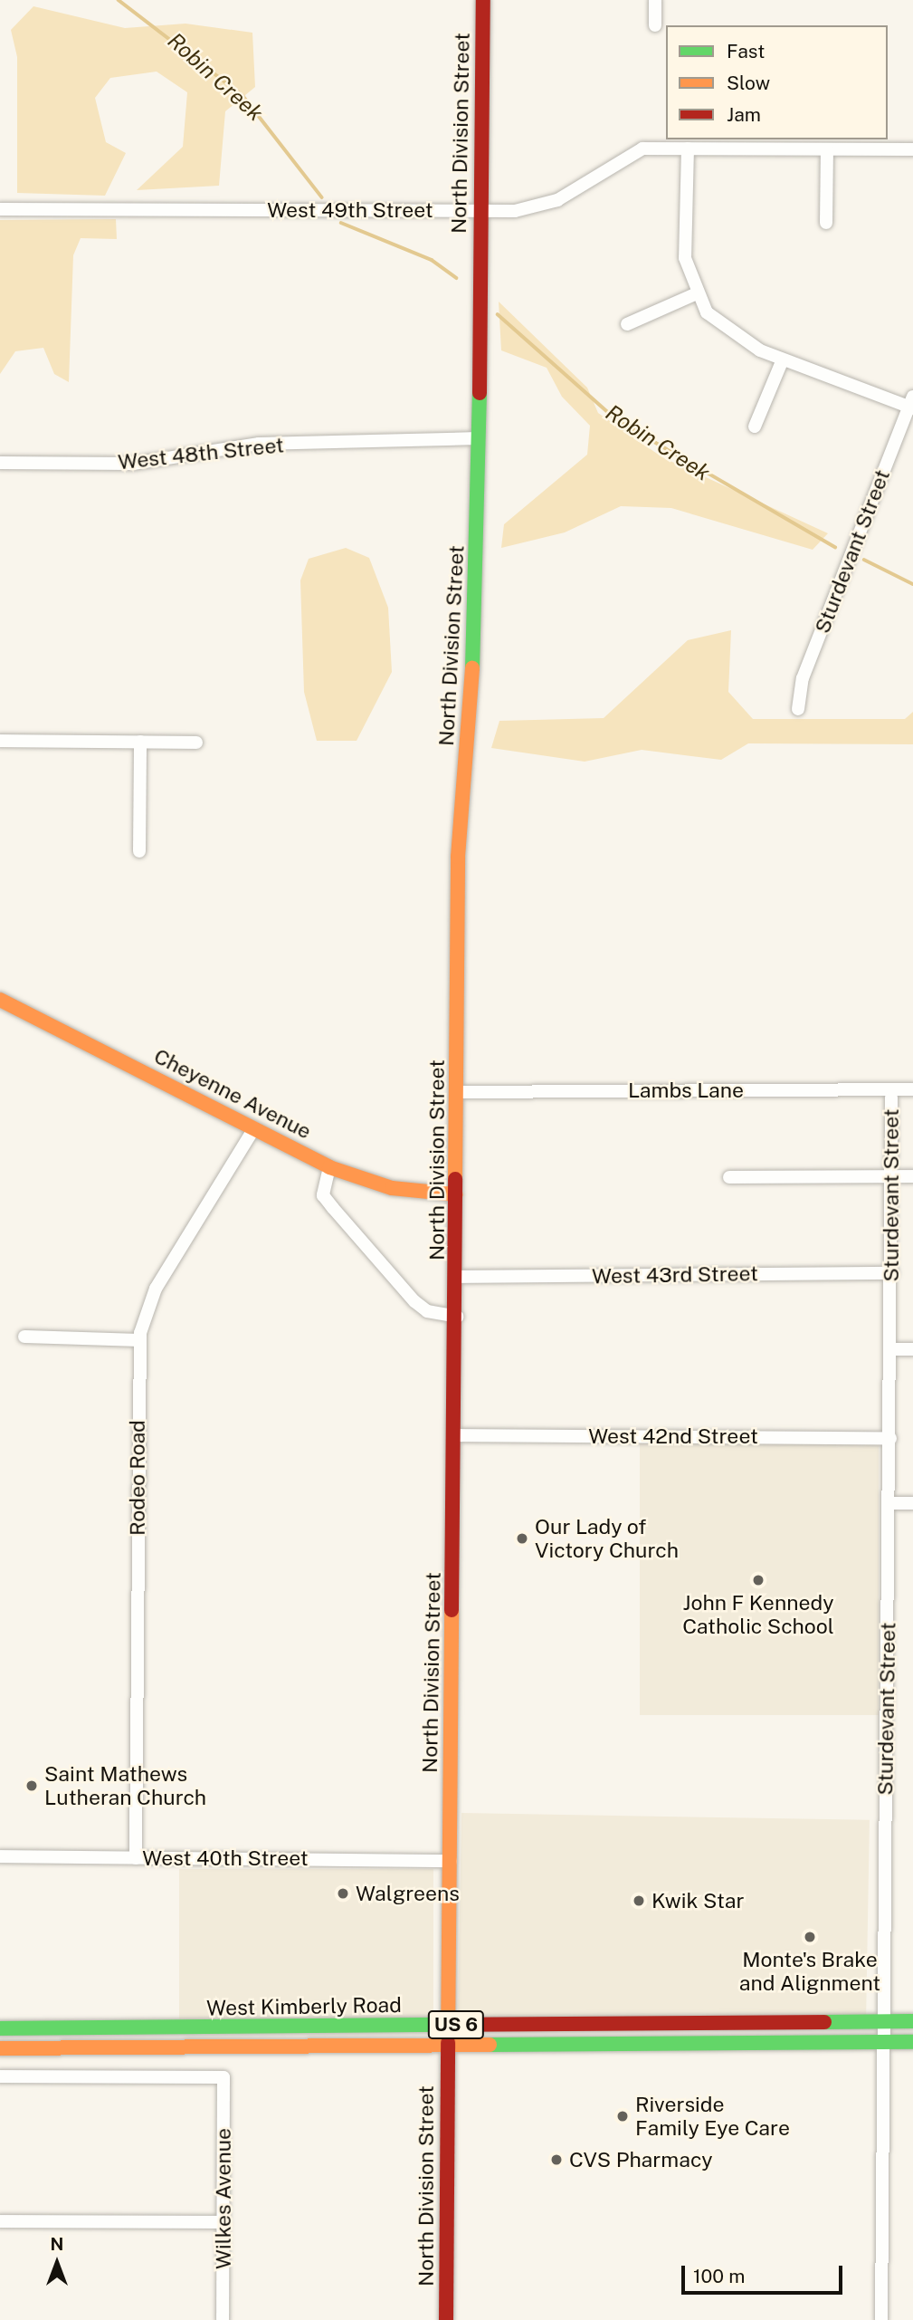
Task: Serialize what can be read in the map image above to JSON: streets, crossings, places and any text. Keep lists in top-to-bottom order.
{
  "streets": {
    "main road": [
      "North Division Street",
      "Cheyenne Avenue",
      "West Kimberly Road",
      "US 6"
    ],
    "street": [
      "West 49th Street",
      "West 48th Street",
      "Sturdevant Street",
      "Lambs Lane",
      "West 43rd Street",
      "West 42nd Street",
      "Rodeo Road",
      "West 40th Street",
      "Wilkes Avenue"
    ]
  },
  "crossings": [
    ["North Division Street", "West 49th Street"],
    ["North Division Street", "West 48th Street"],
    ["North Division Street", "Lambs Lane"],
    ["North Division Street", "Cheyenne Avenue"],
    ["North Division Street", "West 43rd Street"],
    ["North Division Street", "West 42nd Street"],
    ["North Division Street", "West 40th Street"],
    ["North Division Street", "West Kimberly Road"],
    ["Sturdevant Street", "West 43rd Street"],
    ["Sturdevant Street", "West 42nd Street"],
    ["Sturdevant Street", "West Kimberly Road"],
    ["Cheyenne Avenue", "Rodeo Road"],
    ["Rodeo Road", "West 40th Street"]
  ],
  "water": ["Robin Creek"],
  "places": [
    "Our Lady of Victory Church",
    "John F Kennedy Catholic School",
    "Saint Mathews Lutheran Church",
    "Walgreens",
    "Kwik Star",
    "Monte's Brake and Alignment",
    "Riverside Family Eye Care",
    "CVS Pharmacy"
  ],
  "legend": ["Fast", "Slow", "Jam"],
  "scale_bar": "100 m",
  "north": "top"
}
